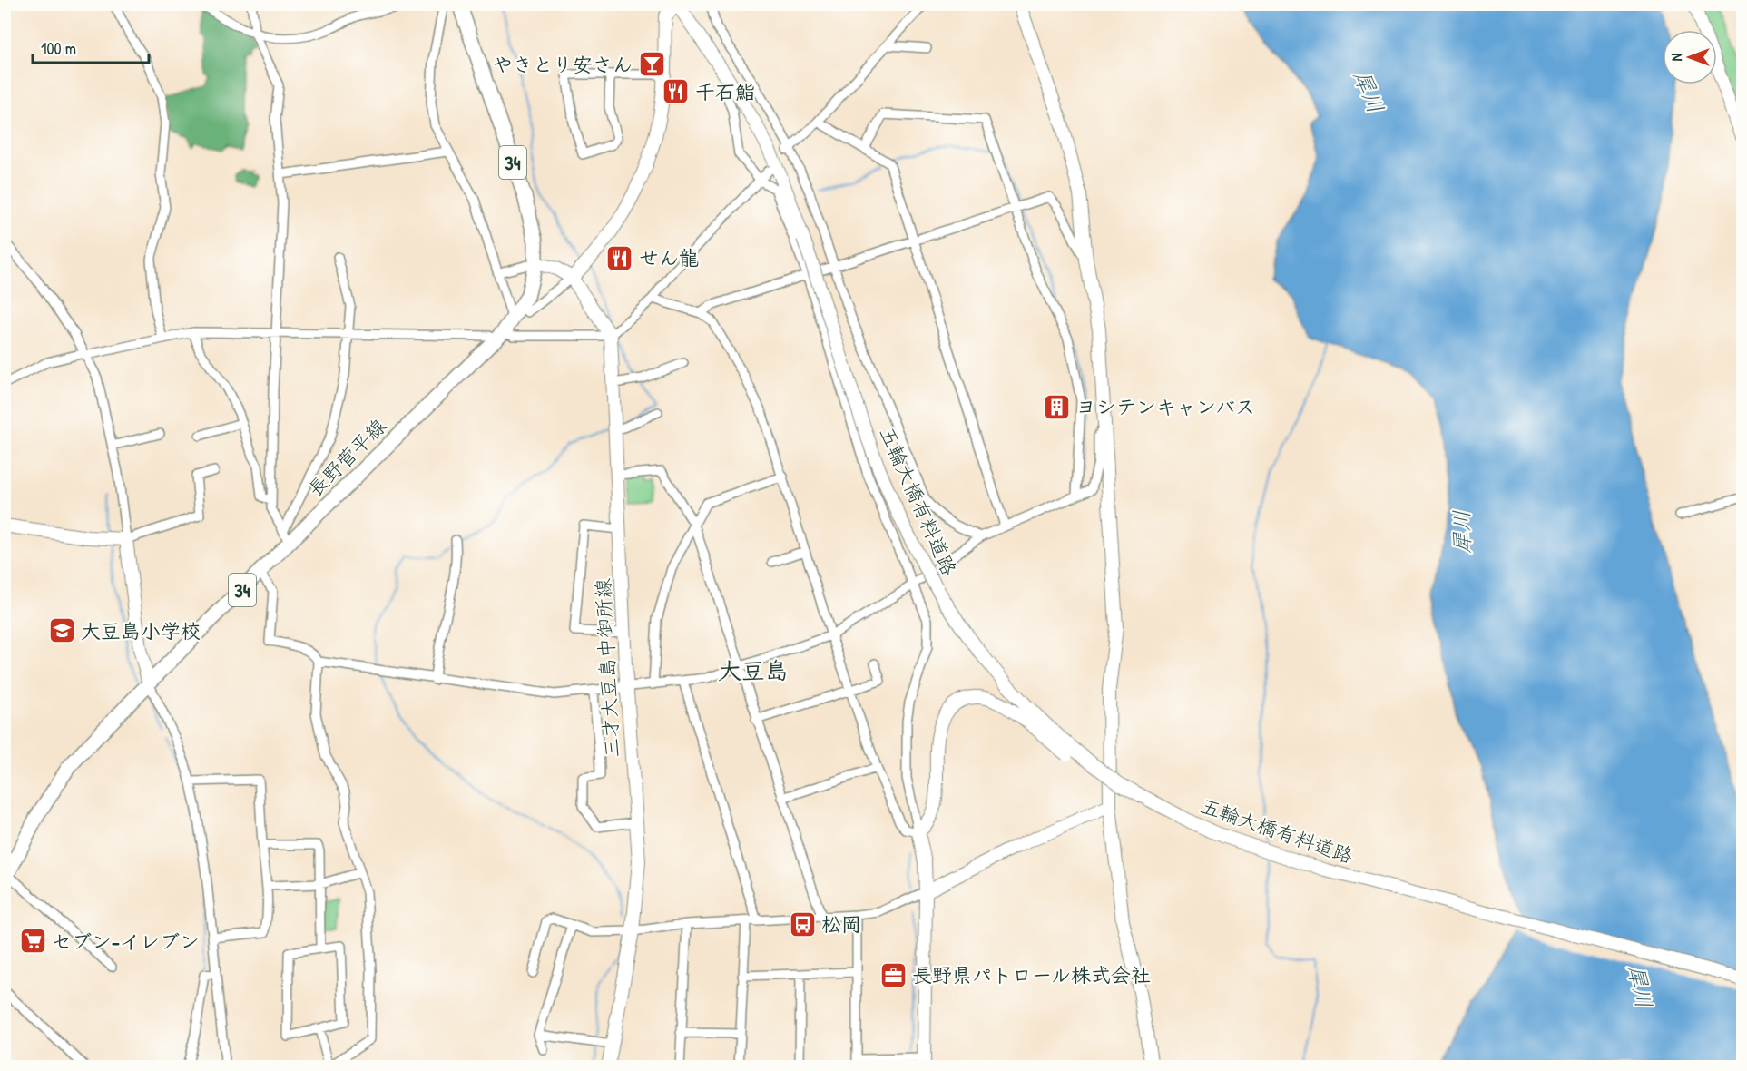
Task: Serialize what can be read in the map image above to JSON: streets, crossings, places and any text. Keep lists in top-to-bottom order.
{
  "streets": {
    "main road": [
      "34",
      "長野菅平線",
      "五輪大橋有料道路",
      "三才大豆島中御所線"
    ]
  },
  "districts": ["大豆島"],
  "water": ["犀川"],
  "places": {
    "bar": ["やきとり安さん"],
    "restaurant": ["千石鮨", "せん龍"],
    "building": ["ヨシテンキャンバス"],
    "school or university": ["大豆島小学校"],
    "bus stop": ["松岡"],
    "supermarket": ["セブン-イレブン"],
    "office": ["長野県パトロール株式会社"]
  },
  "scale_bar": "100 m",
  "north": "left"
}
